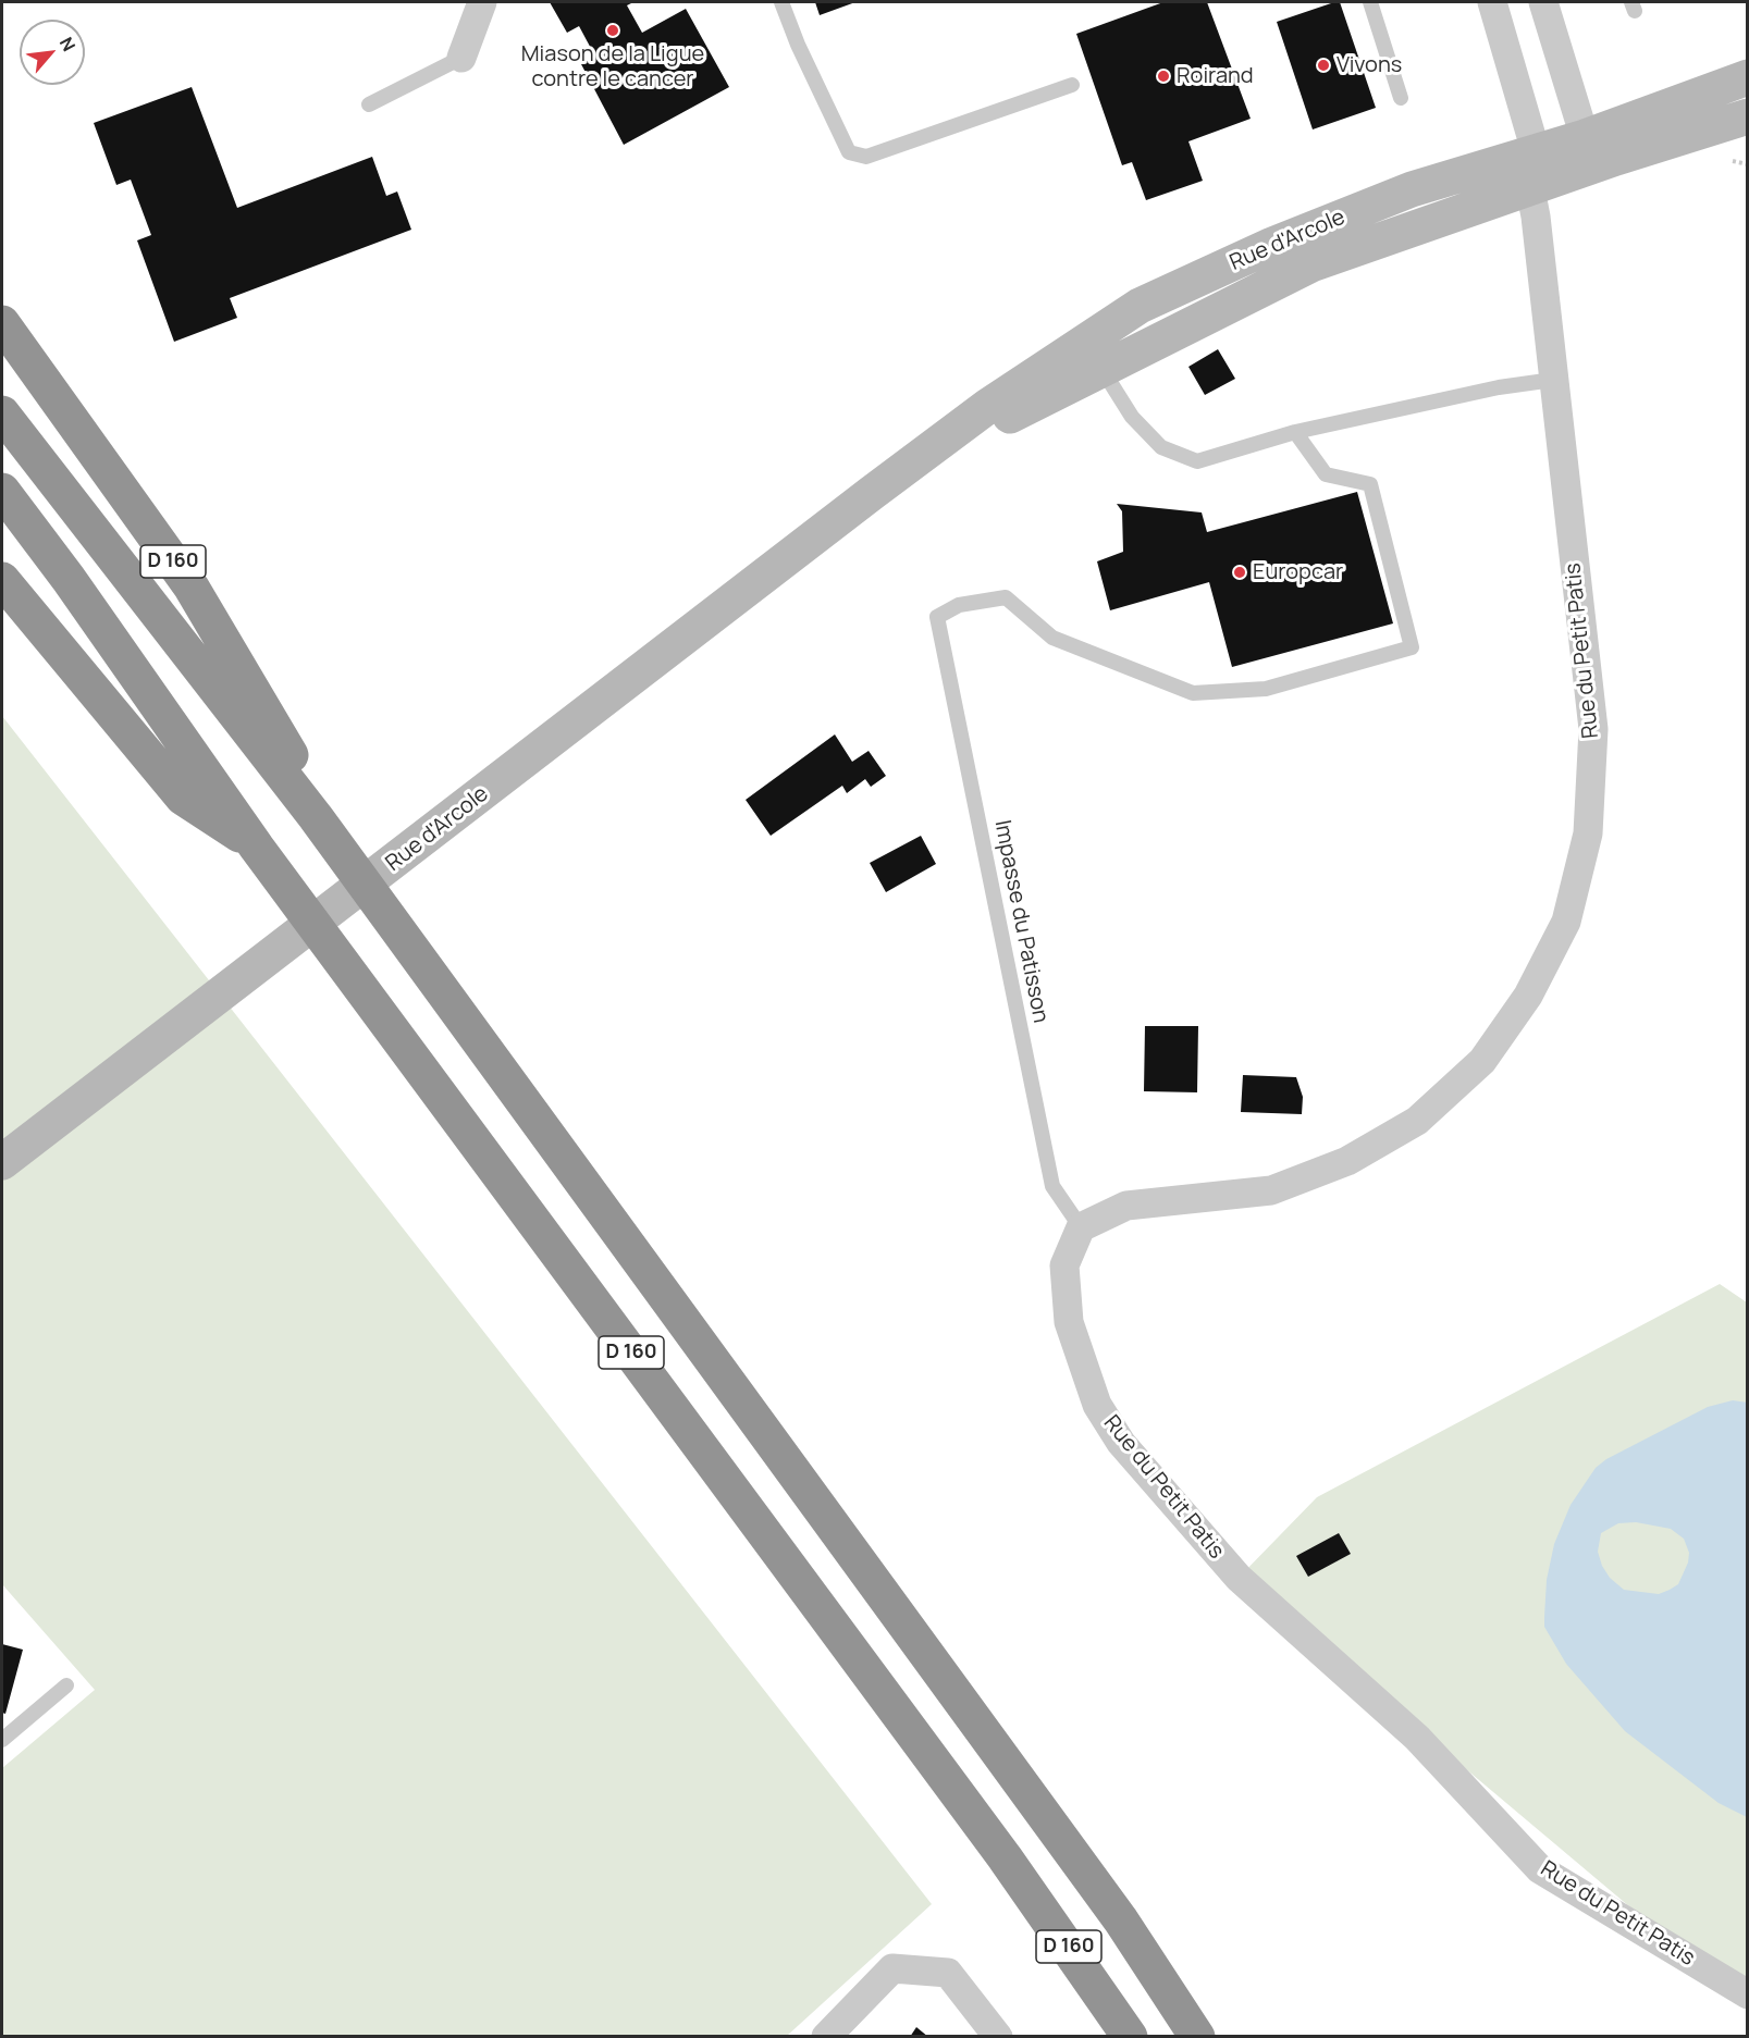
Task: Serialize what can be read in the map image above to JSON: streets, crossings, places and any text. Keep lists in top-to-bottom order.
{
  "streets": {
    "highway": ["D 160"],
    "main road": ["Rue d'Arcole"],
    "street": ["Rue du Petit Patis"],
    "lane": ["Impasse du Patisson"]
  },
  "crossings": [
    ["Rue d'Arcole", "Rue du Petit Patis"],
    ["Rue du Petit Patis", "Impasse du Patisson"]
  ],
  "places": [
    "Miason de la Ligue contre le cancer",
    "Vivons",
    "Roirand",
    "Europcar"
  ],
  "north": "top right"
}
